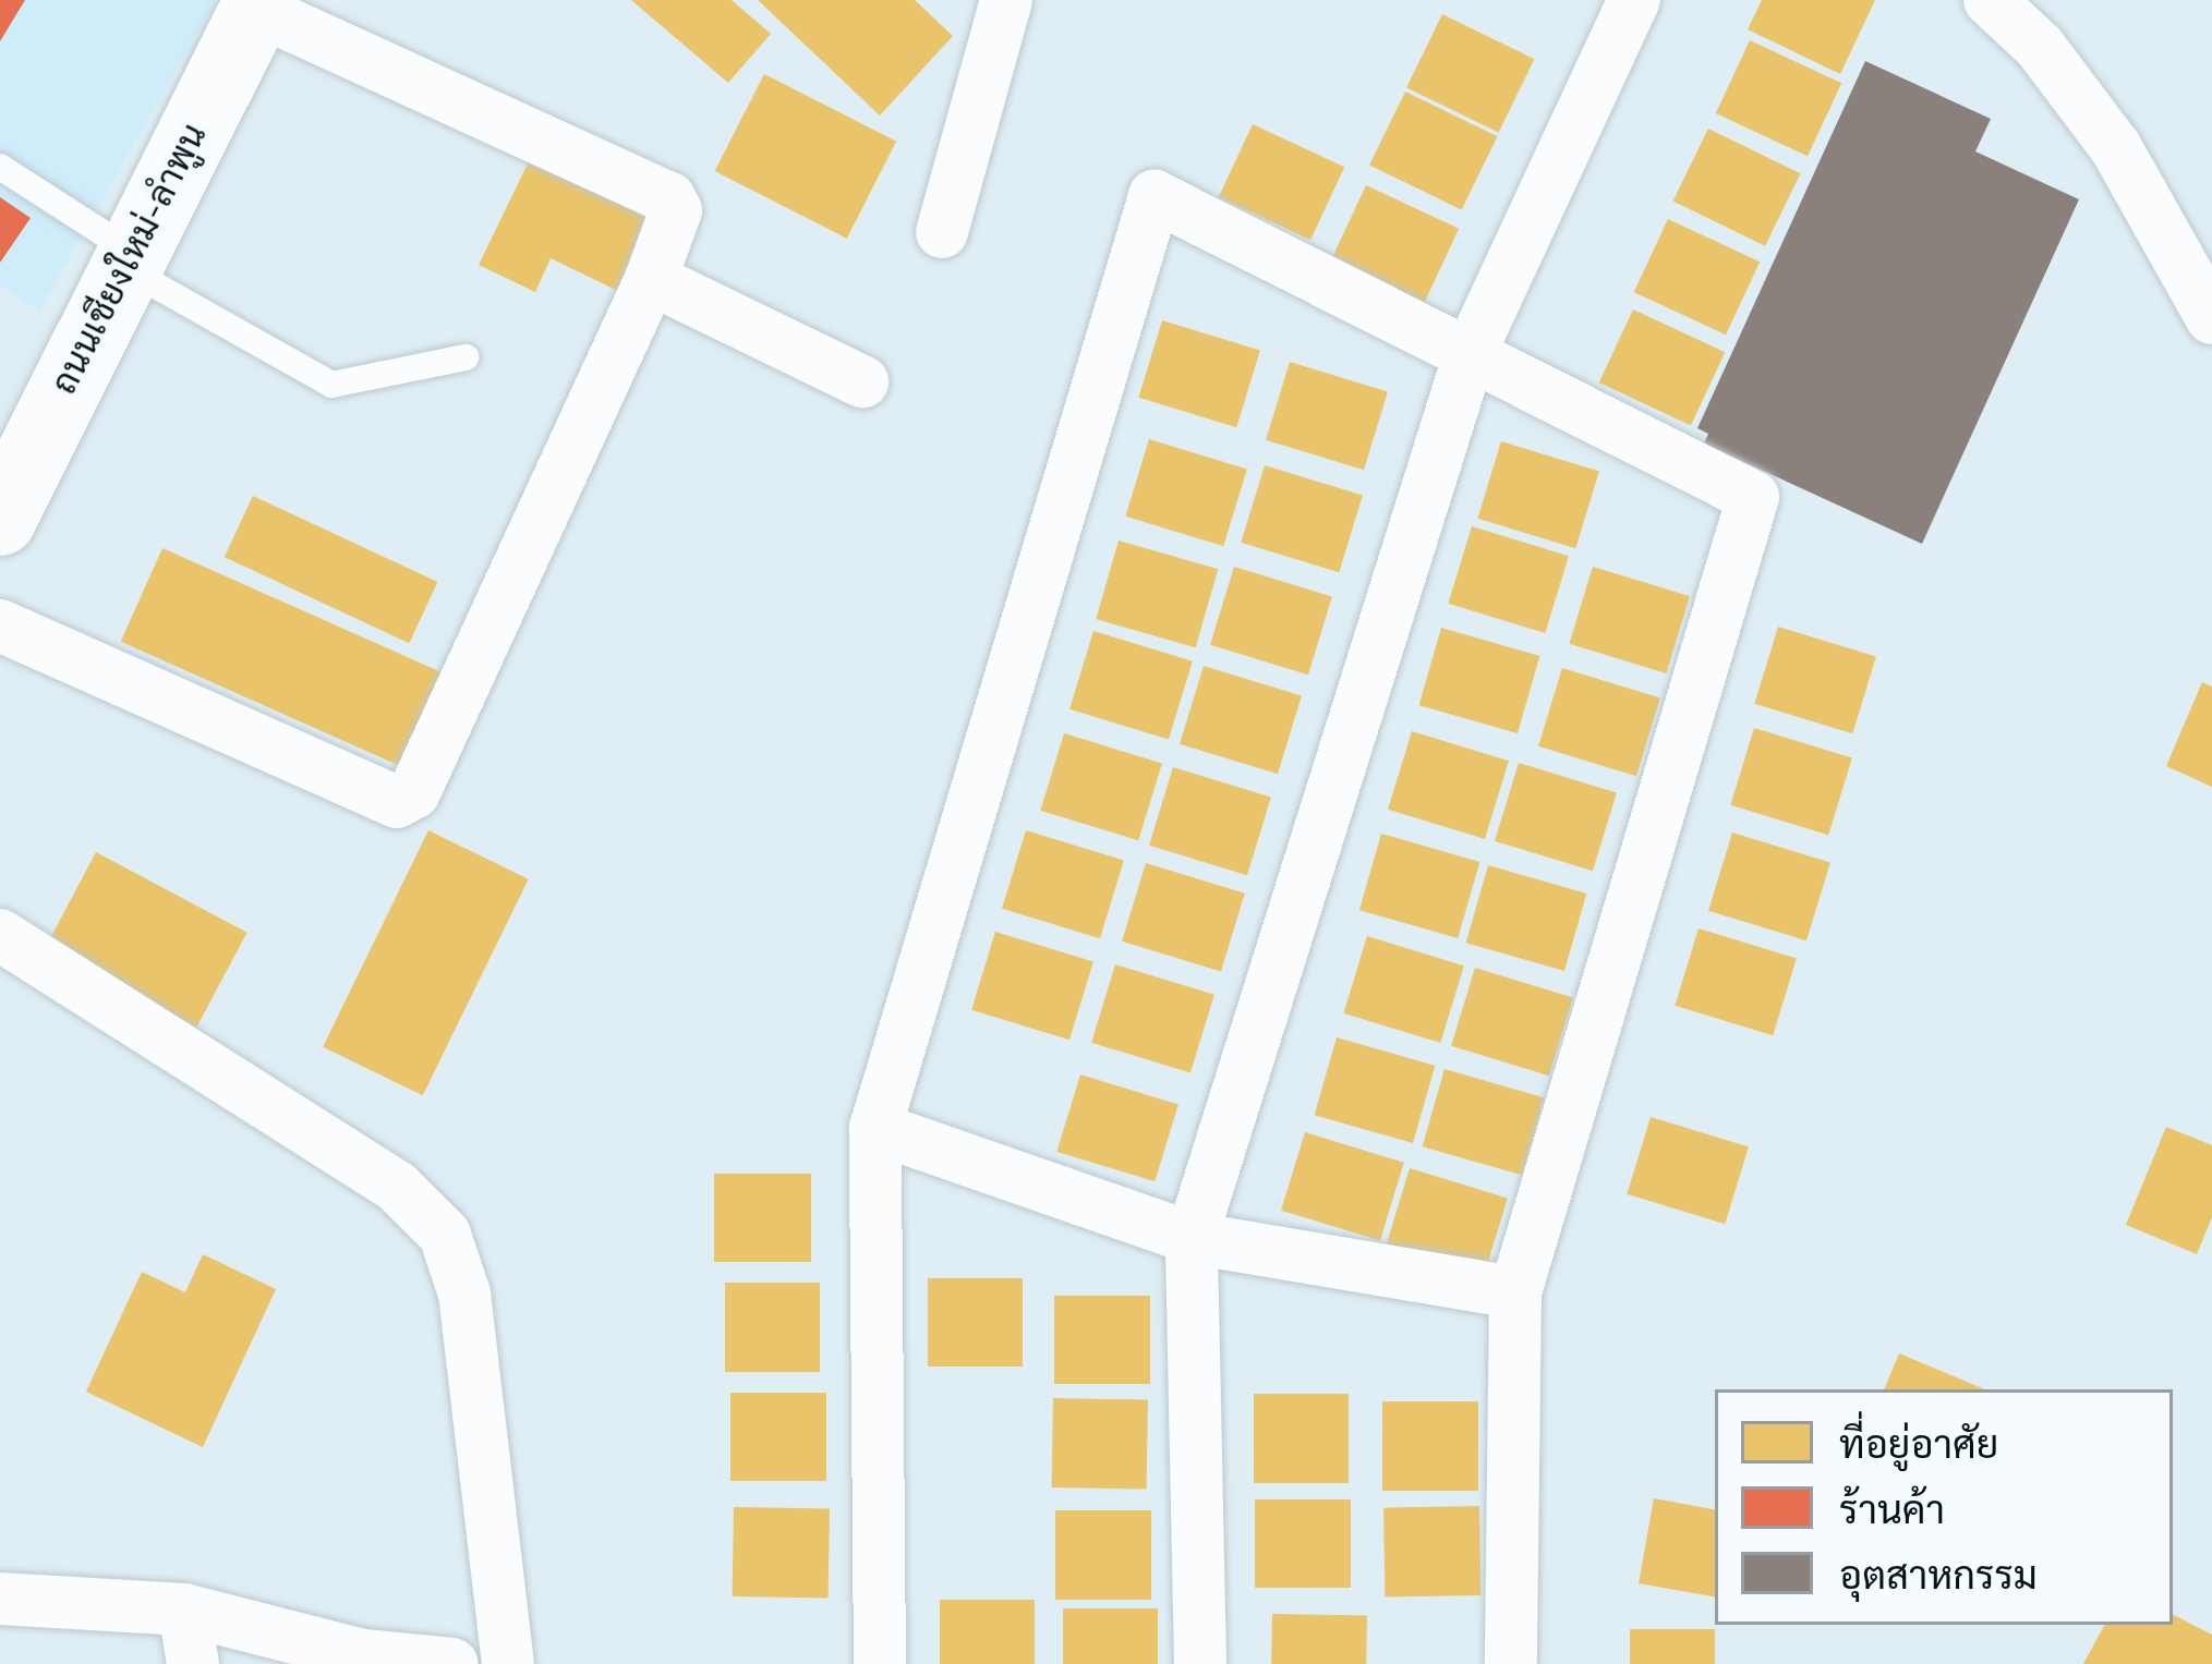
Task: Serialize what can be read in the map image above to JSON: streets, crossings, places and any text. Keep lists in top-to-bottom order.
{
  "streets": {
    "main road": ["ถนนเชียงใหม่-ลำพูน"]
  },
  "legend": ["ที่อยู่อาศัย", "ร้านค้า", "อุตสาหกรรม"]
}
